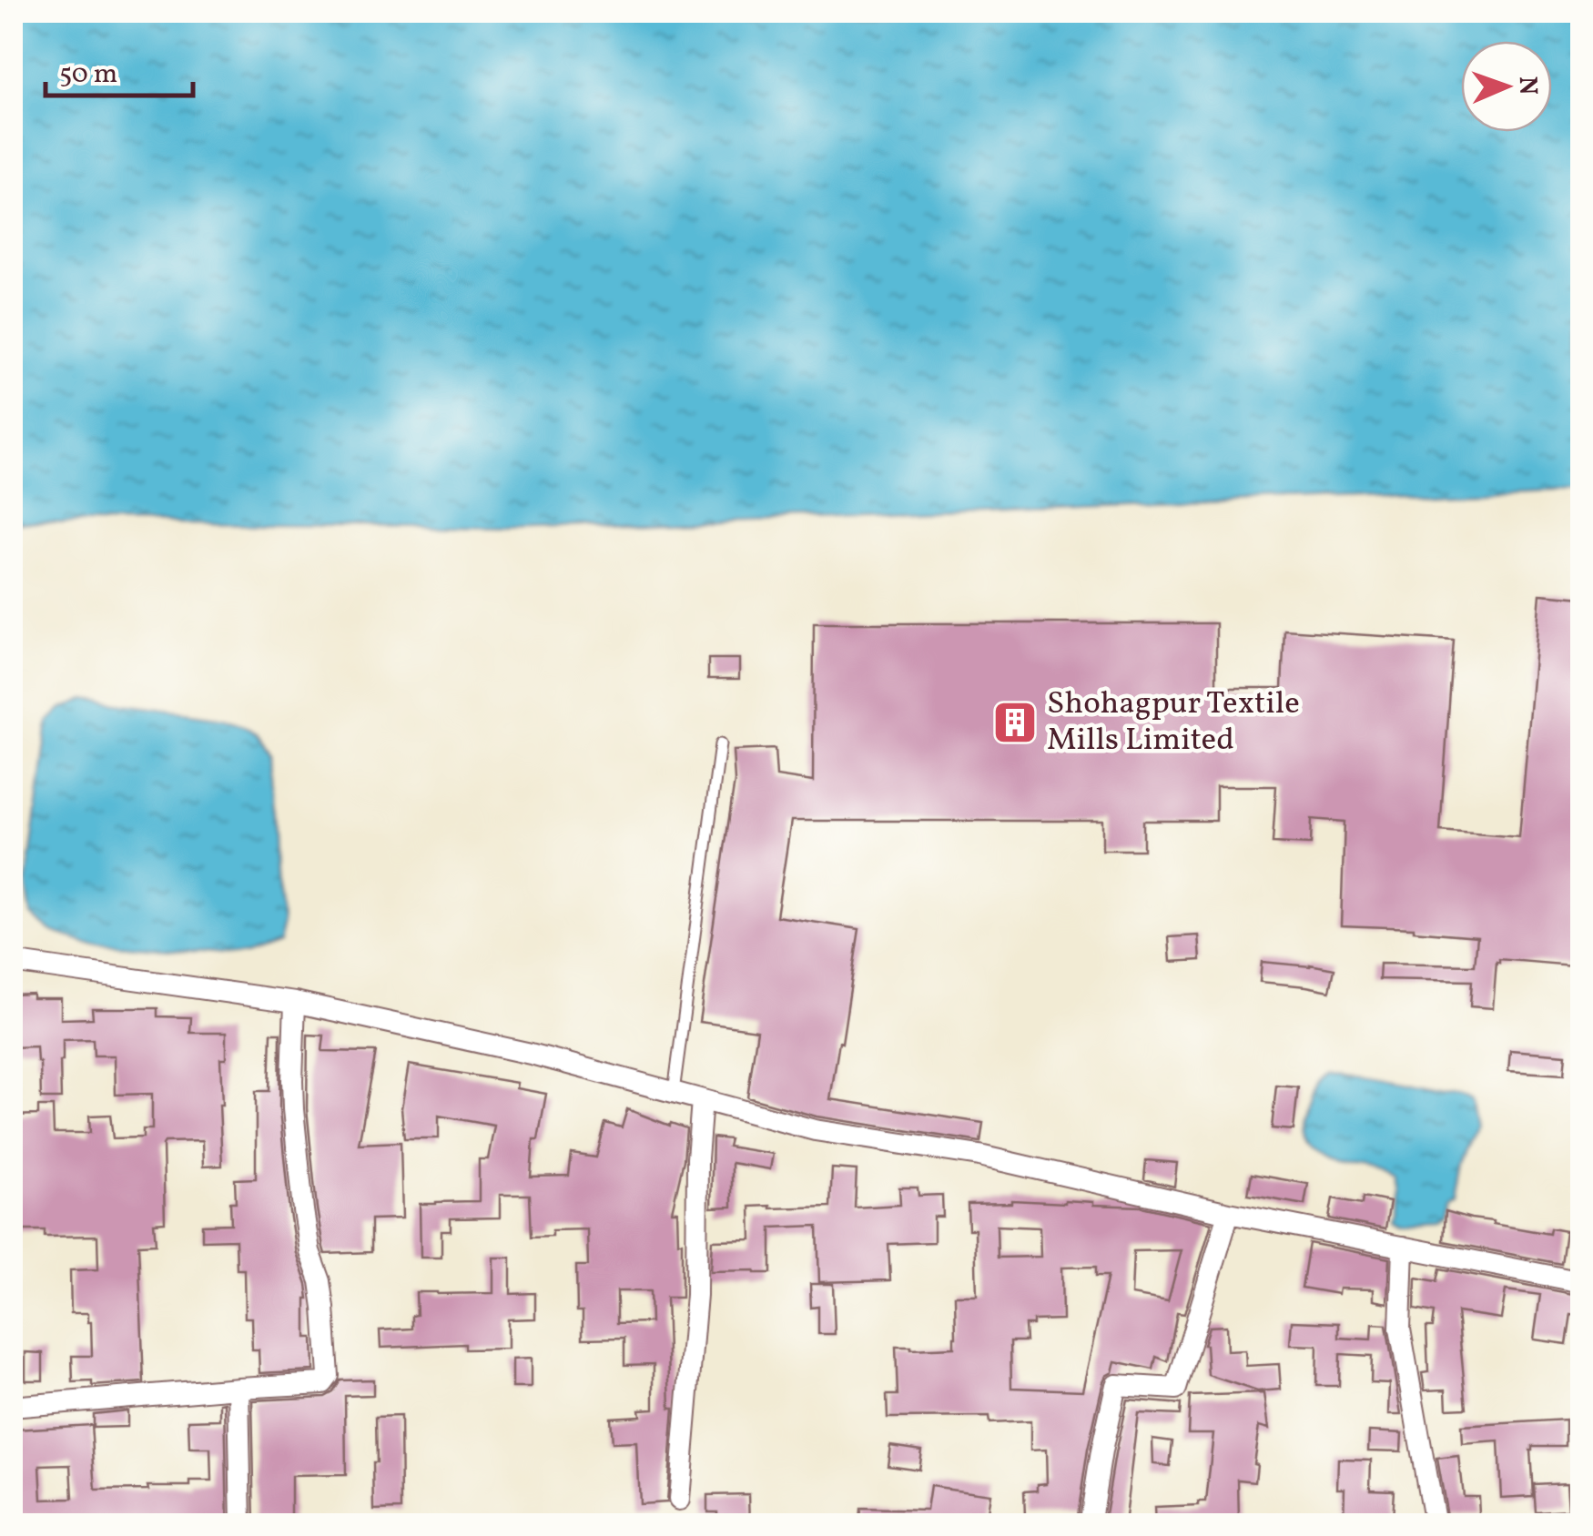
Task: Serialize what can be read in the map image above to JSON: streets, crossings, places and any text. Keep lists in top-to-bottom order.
{
  "places": {
    "building": ["Shohagpur Textile Mills Limited"]
  },
  "scale_bar": "50 m",
  "north": "right"
}
